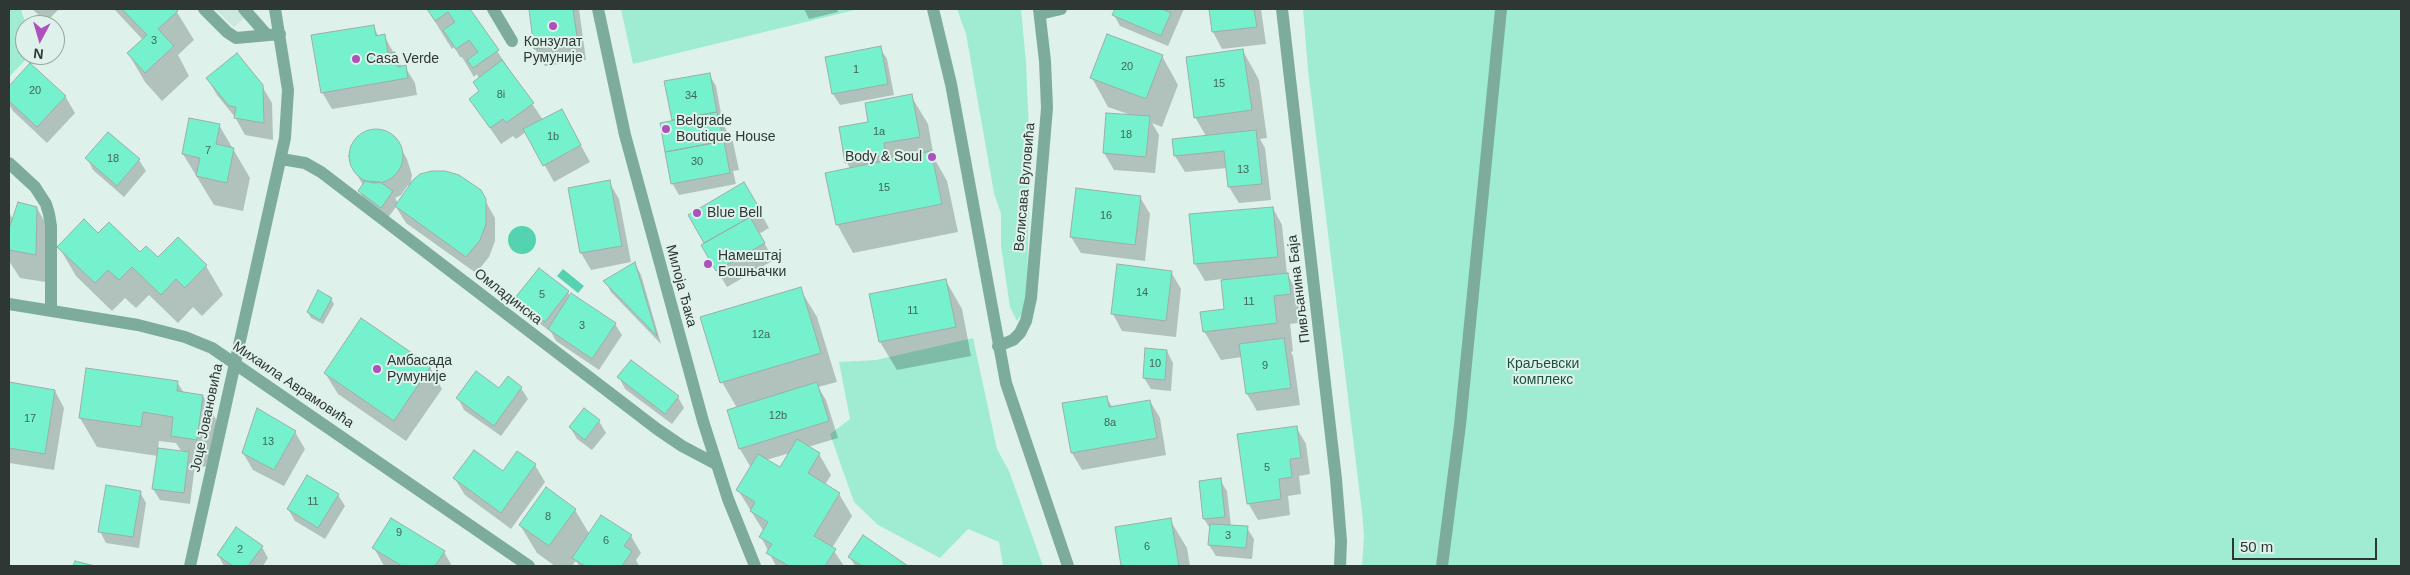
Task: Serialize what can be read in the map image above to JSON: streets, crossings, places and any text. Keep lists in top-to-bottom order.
{
  "streets": {
    "street": [
      "Велисава Вуловића",
      "Милоја Ђака",
      "Пивљанина Баја",
      "Омладинска",
      "Михаила Аврамовића",
      "Јоце Јовановића"
    ]
  },
  "crossings": [
    ["Милоја Ђака", "Омладинска"],
    ["Омладинска", "Јоце Јовановића"],
    ["Михаила Аврамовића", "Јоце Јовановића"]
  ],
  "parks": ["Краљевски комплекс"],
  "places": [
    "Конзулат Румуније",
    "Casa Verde",
    "Belgrade Boutique House",
    "Body & Soul",
    "Blue Bell",
    "Намештај Бошњачки",
    "Амбасада Румуније"
  ],
  "house_numbers": [
    "3",
    "20",
    "1",
    "15",
    "20",
    "8i",
    "34",
    "1a",
    "18",
    "1b",
    "7",
    "18",
    "30",
    "13",
    "15",
    "16",
    "14",
    "5",
    "11",
    "11",
    "3",
    "12a",
    "10",
    "9",
    "12b",
    "17",
    "8a",
    "13",
    "5",
    "11",
    "8",
    "9",
    "3",
    "6",
    "6",
    "2"
  ],
  "scale_bar": "50 m",
  "north": "bottom"
}
